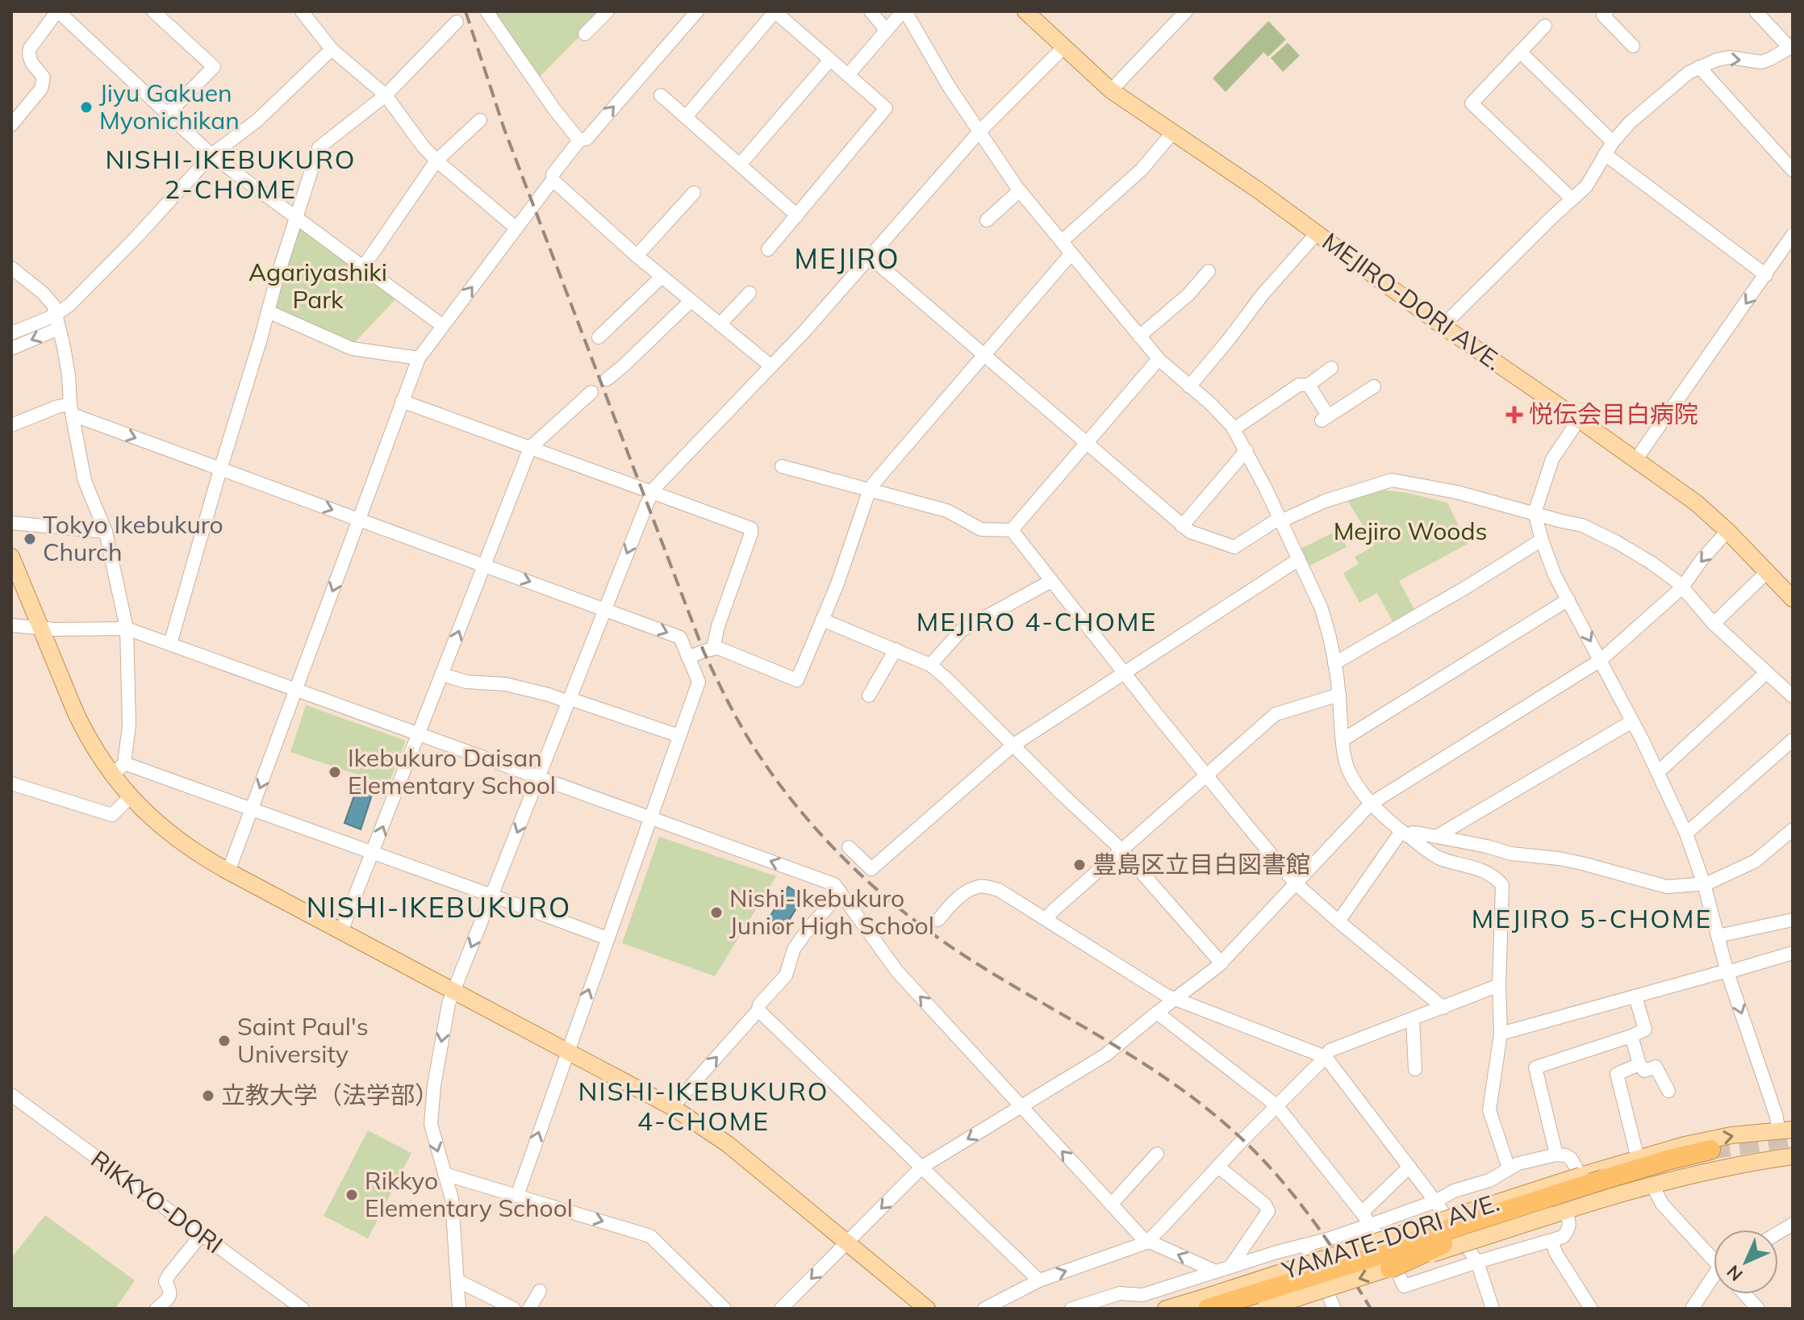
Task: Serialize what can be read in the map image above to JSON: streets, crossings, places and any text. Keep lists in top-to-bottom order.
{
  "streets": {
    "main road": ["MEJIRO-DORI AVE.", "YAMATE-DORI AVE."],
    "street": ["RIKKYO-DORI"]
  },
  "districts": [
    "NISHI-IKEBUKURO 2-CHOME",
    "MEJIRO",
    "MEJIRO 4-CHOME",
    "NISHI-IKEBUKURO",
    "MEJIRO 5-CHOME",
    "NISHI-IKEBUKURO 4-CHOME"
  ],
  "parks": ["Agariyashiki Park", "Mejiro Woods"],
  "places": {
    "other": [
      "Jiyu Gakuen Myonichikan",
      "Tokyo Ikebukuro Church",
      "Ikebukuro Daisan Elementary School",
      "豊島区立目白図書館",
      "Nishi-Ikebukuro Junior High School",
      "Saint Paul's University",
      "立教大学（法学部）",
      "Rikkyo Elementary School"
    ],
    "health": ["悦伝会目白病院"]
  },
  "north": "bottom left"
}
